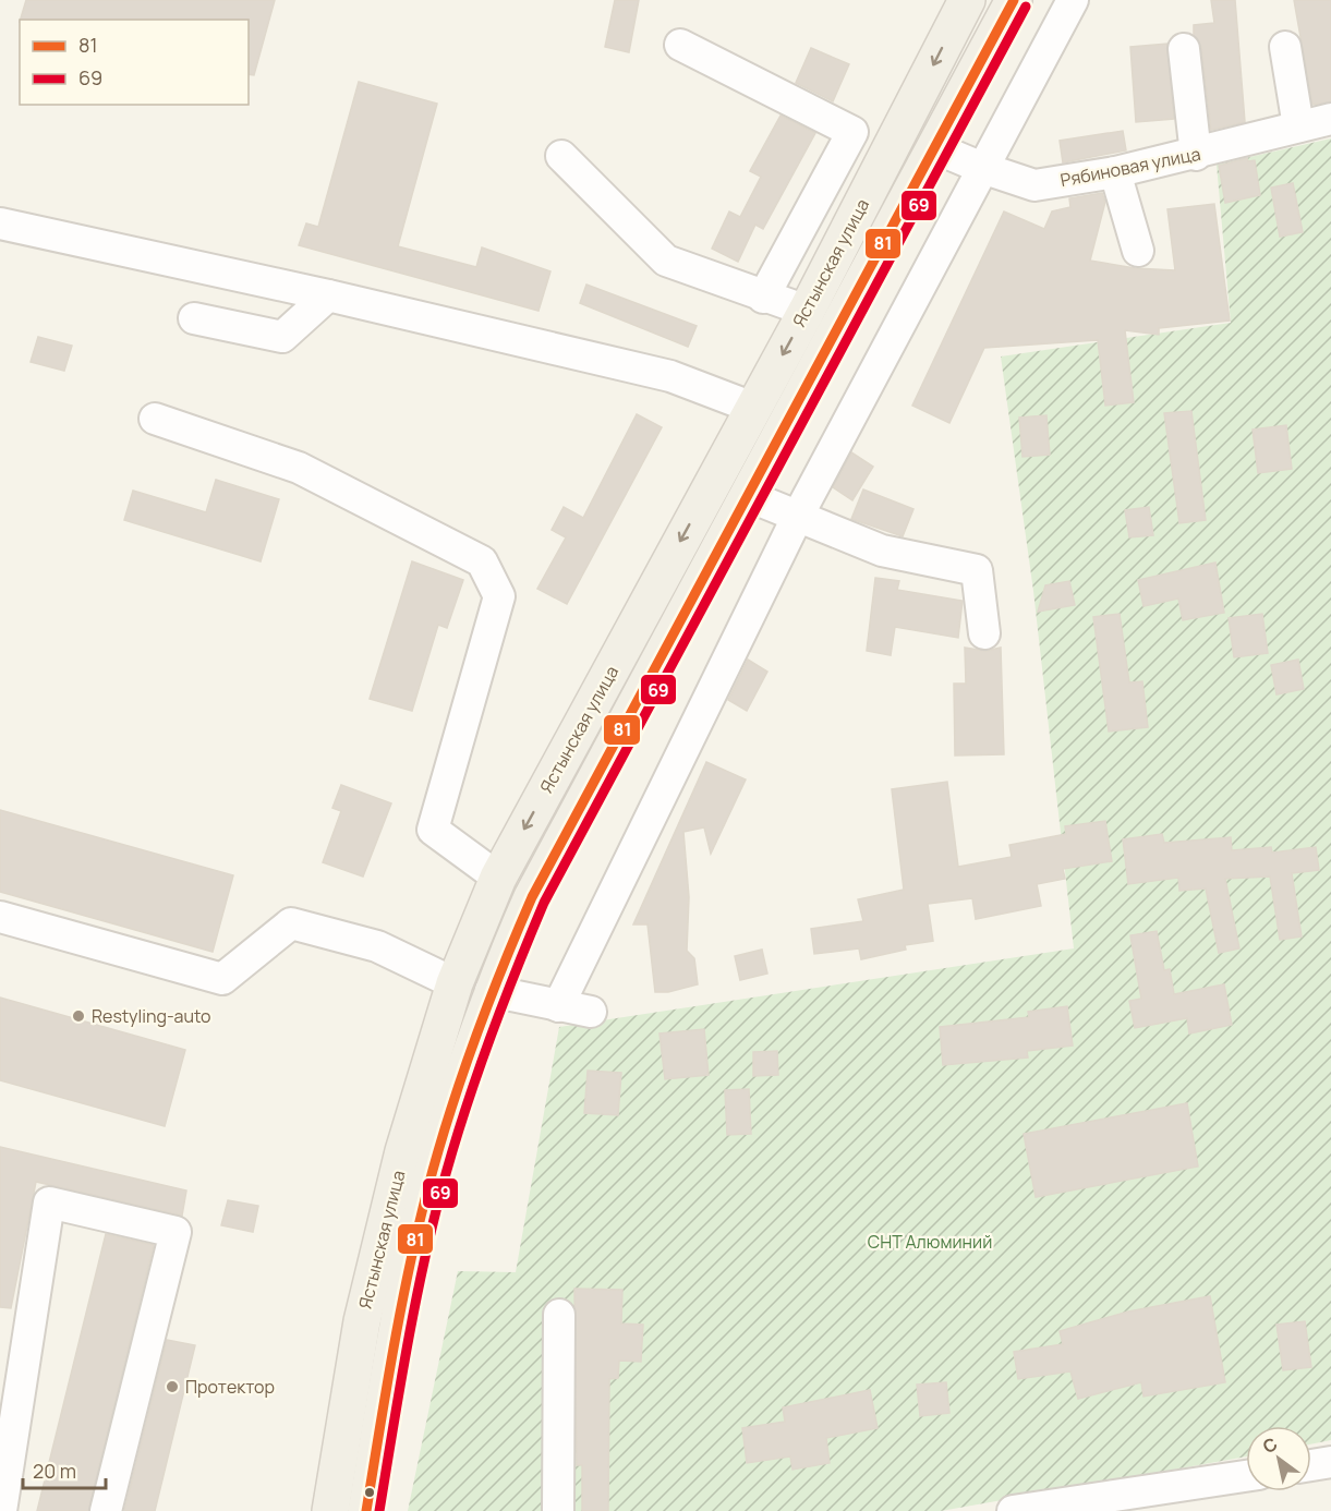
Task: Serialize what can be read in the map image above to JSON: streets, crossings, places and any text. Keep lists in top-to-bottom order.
{
  "streets": {
    "main road": ["Ястынская улица"],
    "street": ["Рябиновая улица"]
  },
  "crossings": [
    ["Рябиновая улица", "Ястынская улица"]
  ],
  "parks": ["СНТ Алюминий"],
  "places": ["Restyling-auto", "Протектор"],
  "lines": ["transit line 81", "transit line 69"],
  "legend": ["81", "69"],
  "scale_bar": "20 m",
  "north": "top left"
}
